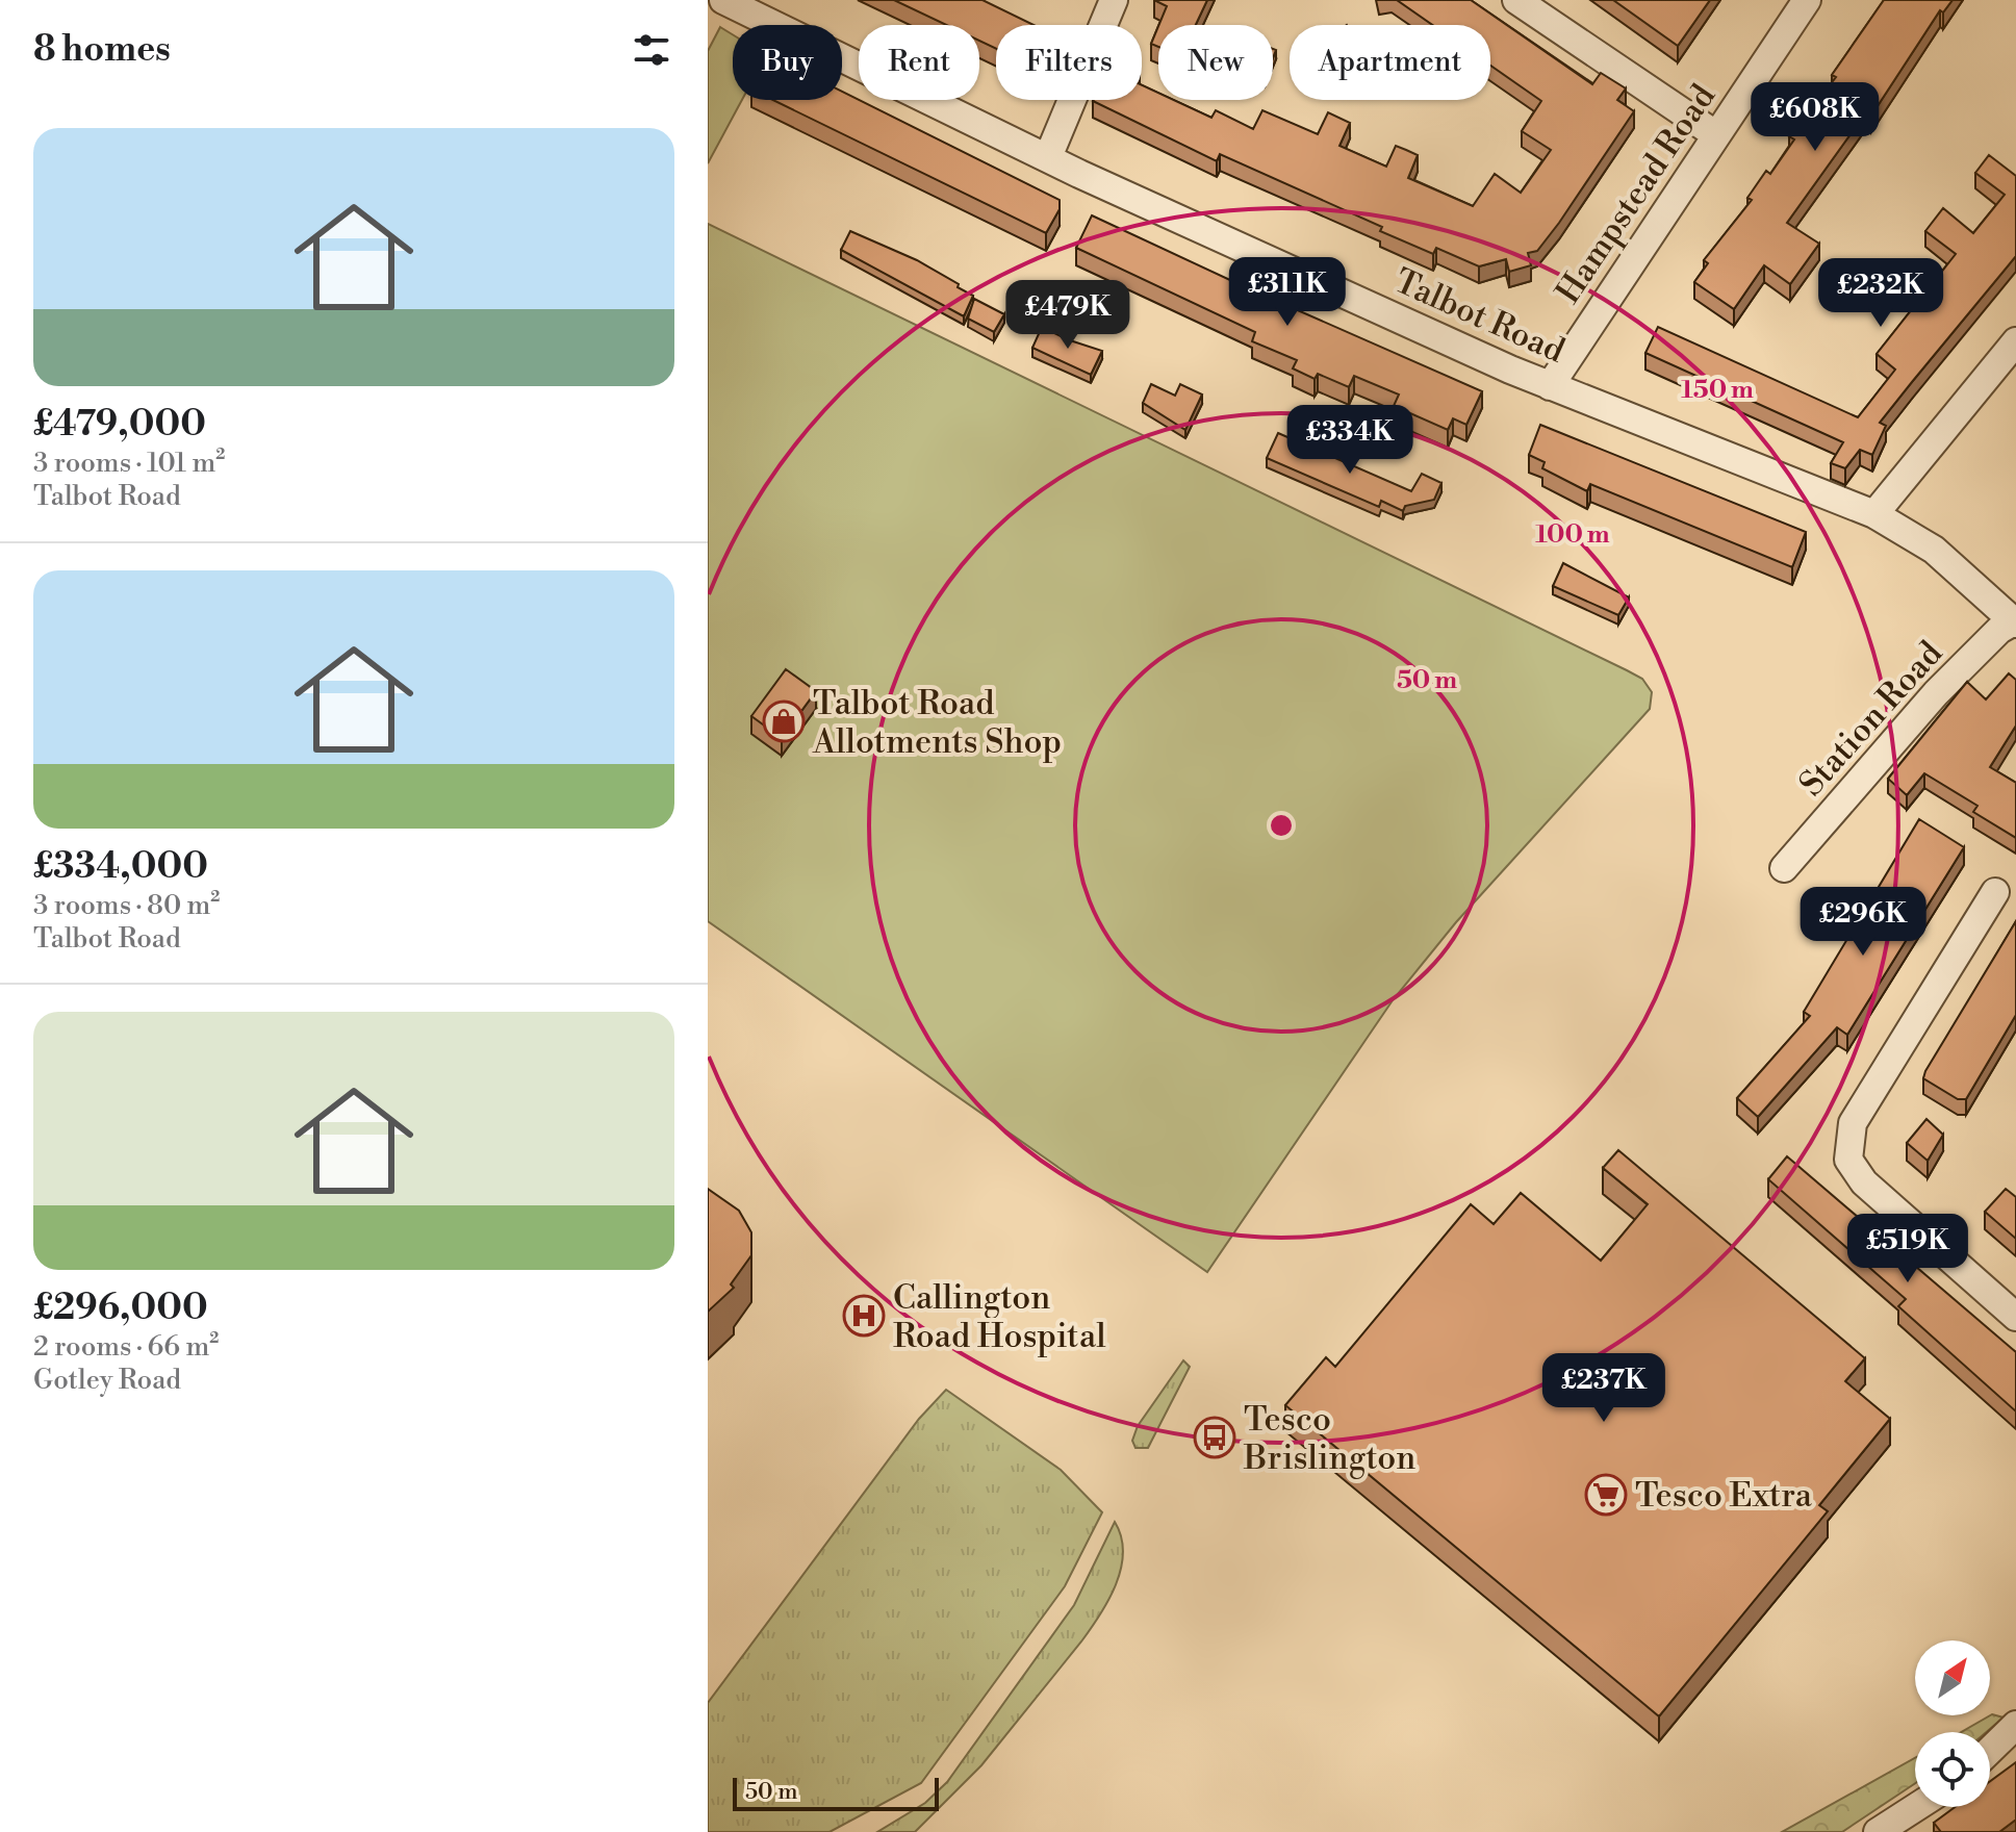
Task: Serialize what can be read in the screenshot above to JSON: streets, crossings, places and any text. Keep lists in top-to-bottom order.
{
  "streets": {
    "street": ["Hampstead Road", "Talbot Road", "Station Road"]
  },
  "crossings": [
    ["Hampstead Road", "Talbot Road"],
    ["Talbot Road", "Station Road"]
  ],
  "places": {
    "shop": ["Talbot Road Allotments Shop"],
    "hospital": ["Callington Road Hospital"],
    "bus stop": ["Tesco Brislington"],
    "supermarket": ["Tesco Extra"]
  },
  "scale_bar": "50 m",
  "north": "top right",
  "page": {
    "heading": "8 homes",
    "chip": [
      "Buy",
      "Rent",
      "Filters",
      "New",
      "Apartment"
    ],
    "price": [
      "£608K",
      "£311K",
      "£232K",
      "£479K",
      "£334K",
      "£296K",
      "£519K",
      "£237K"
    ],
    "list": [
      {
        "name": "£479,000",
        "note": "3 rooms · 101 m² · Talbot Road"
      },
      {
        "name": "£334,000",
        "note": "3 rooms · 80 m² · Talbot Road"
      },
      {
        "name": "£296,000",
        "note": "2 rooms · 66 m² · Gotley Road"
      }
    ],
    "scale": "50 m"
  },
  "rings": ["150 m", "100 m", "50 m"]
}
